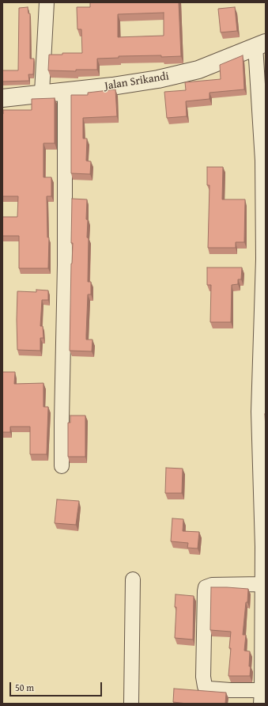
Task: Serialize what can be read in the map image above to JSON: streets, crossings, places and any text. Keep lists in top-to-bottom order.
{
  "streets": {
    "street": ["Jalan Srikandi"]
  },
  "scale_bar": "50 m"
}
